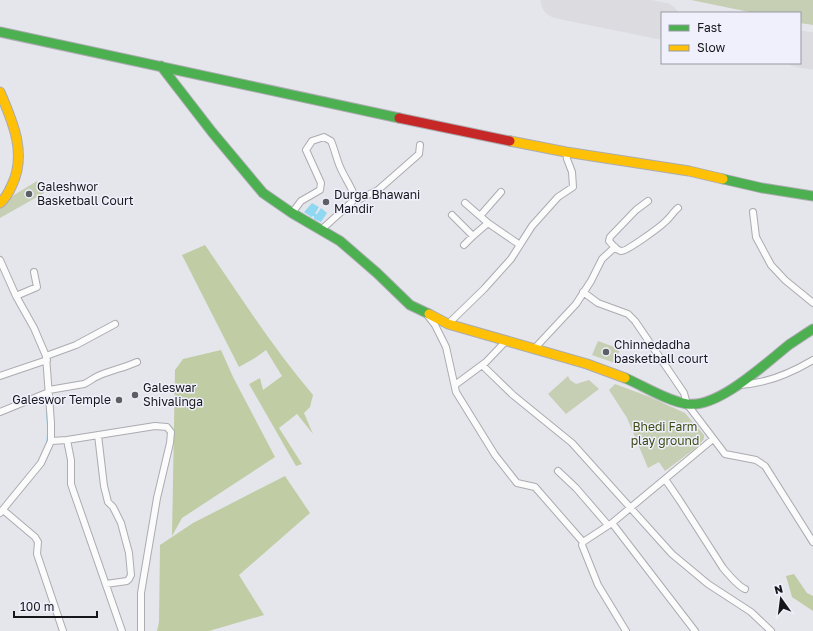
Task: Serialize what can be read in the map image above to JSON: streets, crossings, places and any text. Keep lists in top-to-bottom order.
{
  "parks": ["Bhedi Farm play ground"],
  "places": [
    "Galeshwor Basketball Court",
    "Durga Bhawani Mandir",
    "Chinnedadha basketball court",
    "Galeswar Shivalinga",
    "Galeswor Temple"
  ],
  "legend": ["Fast", "Slow"],
  "scale_bar": "100 m",
  "north": "top"
}
